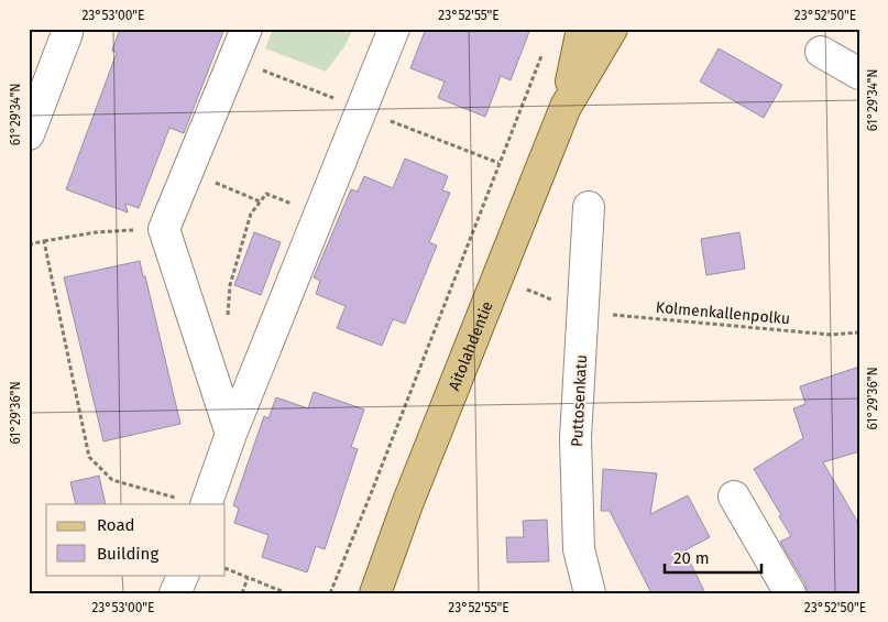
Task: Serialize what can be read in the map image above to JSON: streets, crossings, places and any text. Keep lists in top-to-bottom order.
{
  "streets": {
    "main road": ["Aitolahdentie"],
    "street": ["Puttosenkatu"],
    "path": ["Kolmenkallenpolku"]
  },
  "crossings": [
    ["Kolmenkallenpolku", "Puttosenkatu"]
  ],
  "legend": ["Road", "Building"],
  "scale_bar": "20 m",
  "coordinates": [
    "23°53'00\"E",
    "23°52'55\"E",
    "23°52'50\"E",
    "61°29'34\"N",
    "61°29'36\"N"
  ]
}
